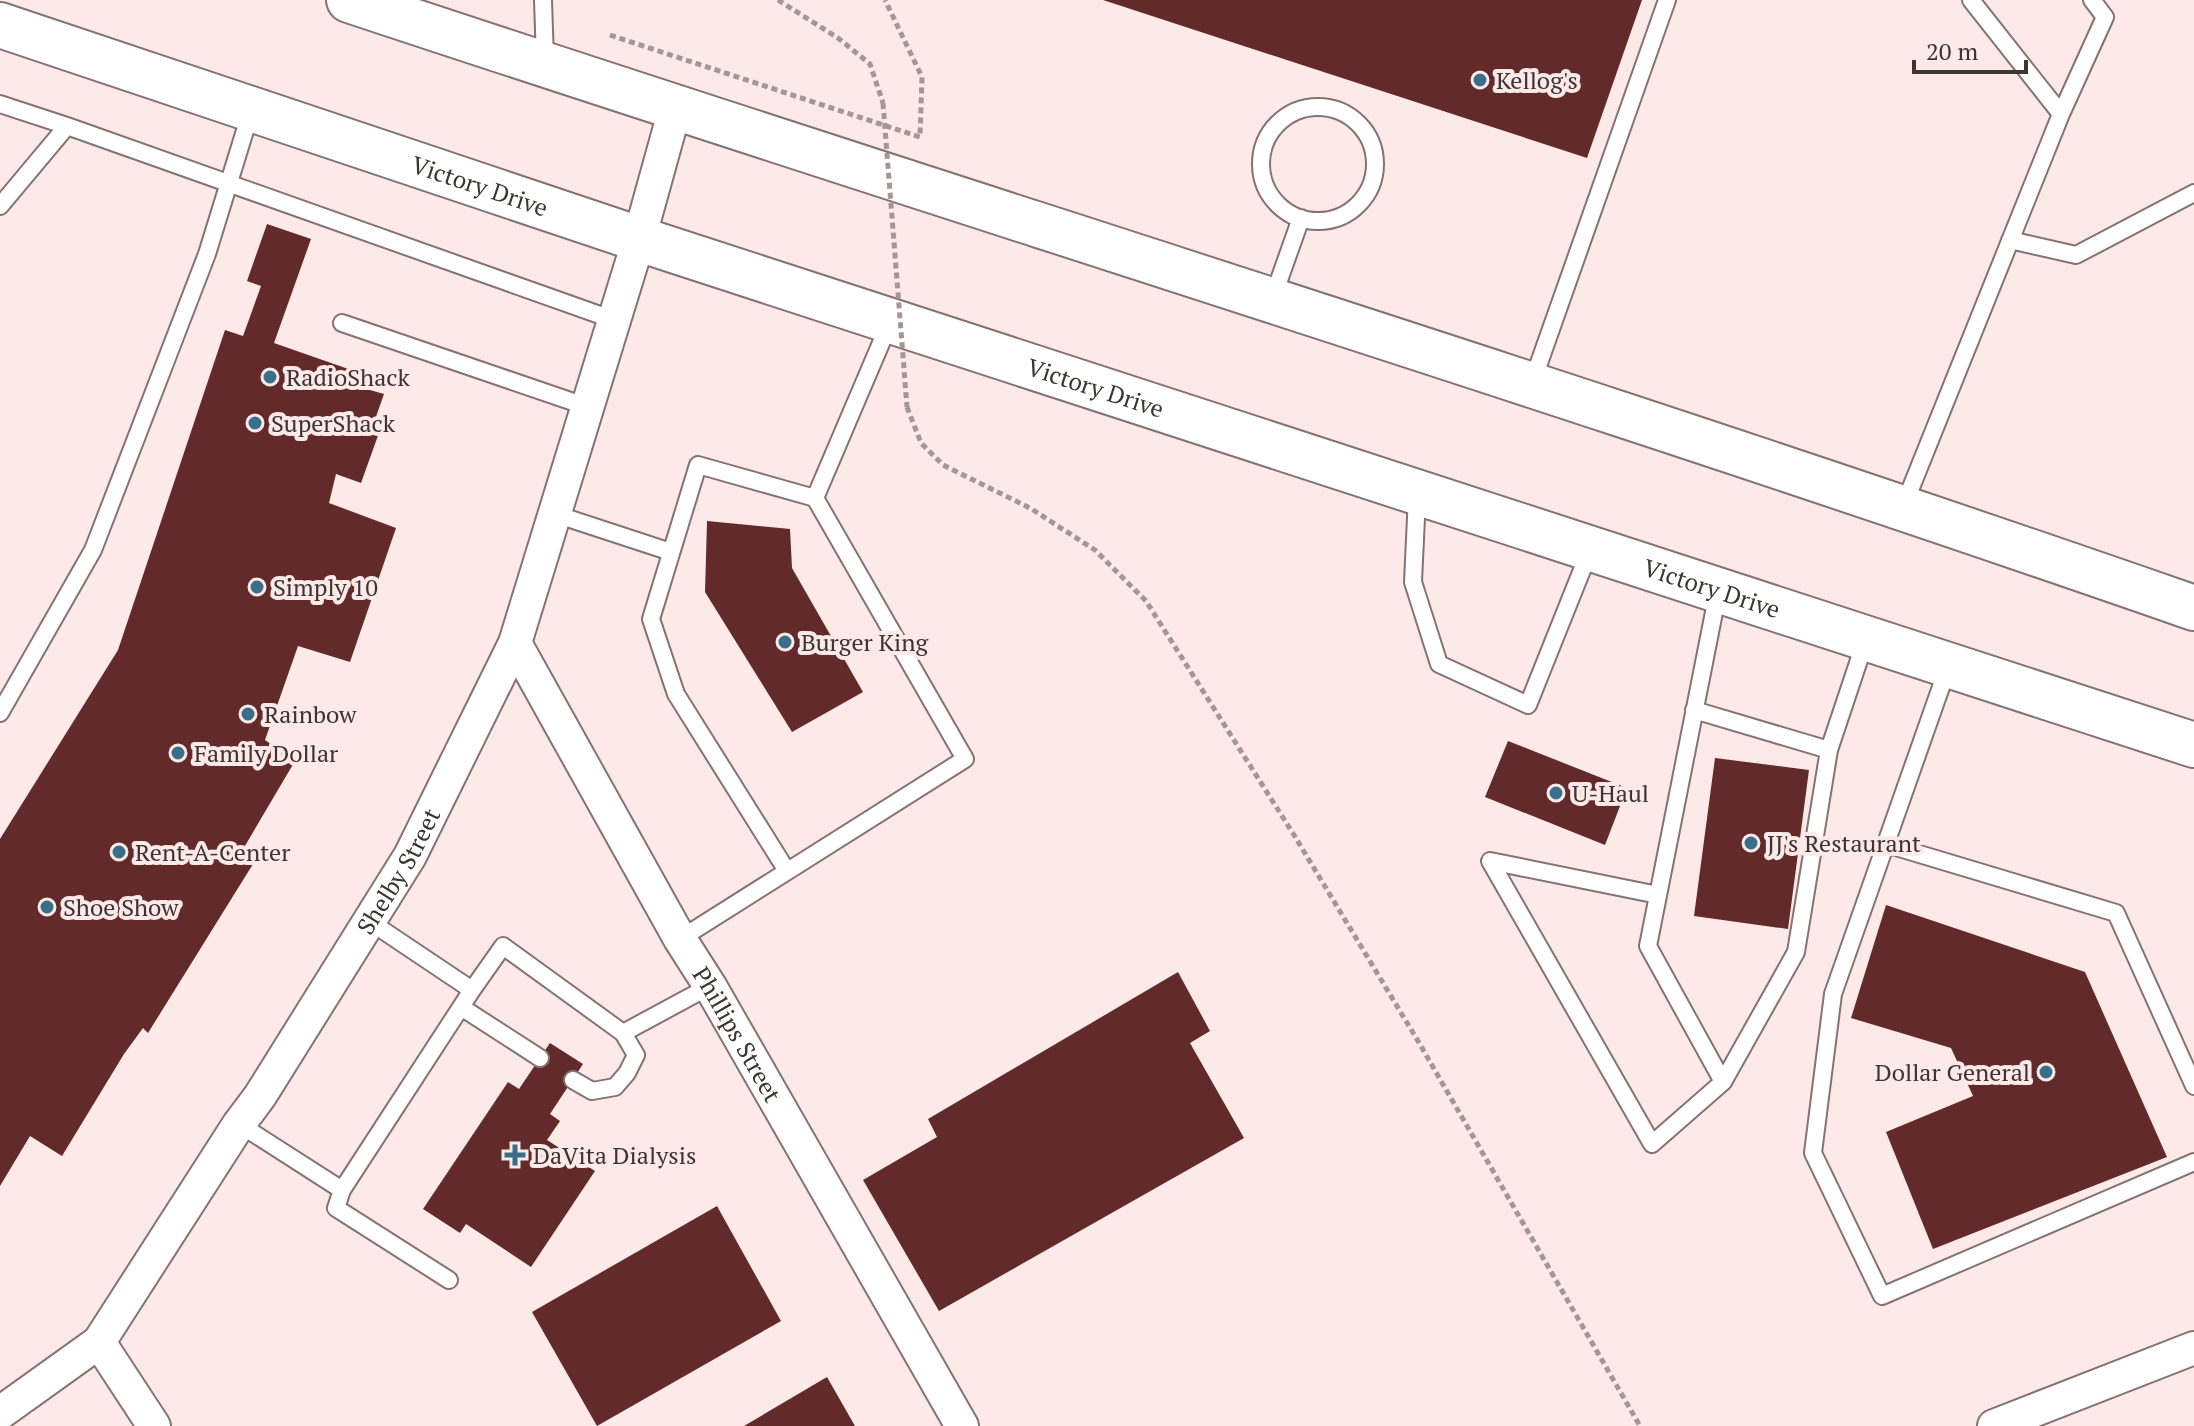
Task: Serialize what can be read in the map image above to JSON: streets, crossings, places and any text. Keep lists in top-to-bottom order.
{
  "streets": {
    "highway": ["Victory Drive"],
    "street": ["Shelby Street", "Phillips Street"]
  },
  "crossings": [
    ["Victory Drive", "Shelby Street"],
    ["Shelby Street", "Phillips Street"]
  ],
  "places": {
    "other": [
      "Kellog's",
      "RadioShack",
      "SuperShack",
      "Simply 10",
      "Burger King",
      "Rainbow",
      "Family Dollar",
      "U-Haul",
      "JJ's Restaurant",
      "Rent-A-Center",
      "Shoe Show",
      "Dollar General"
    ],
    "health": ["DaVita Dialysis"]
  },
  "scale_bar": "20 m"
}
